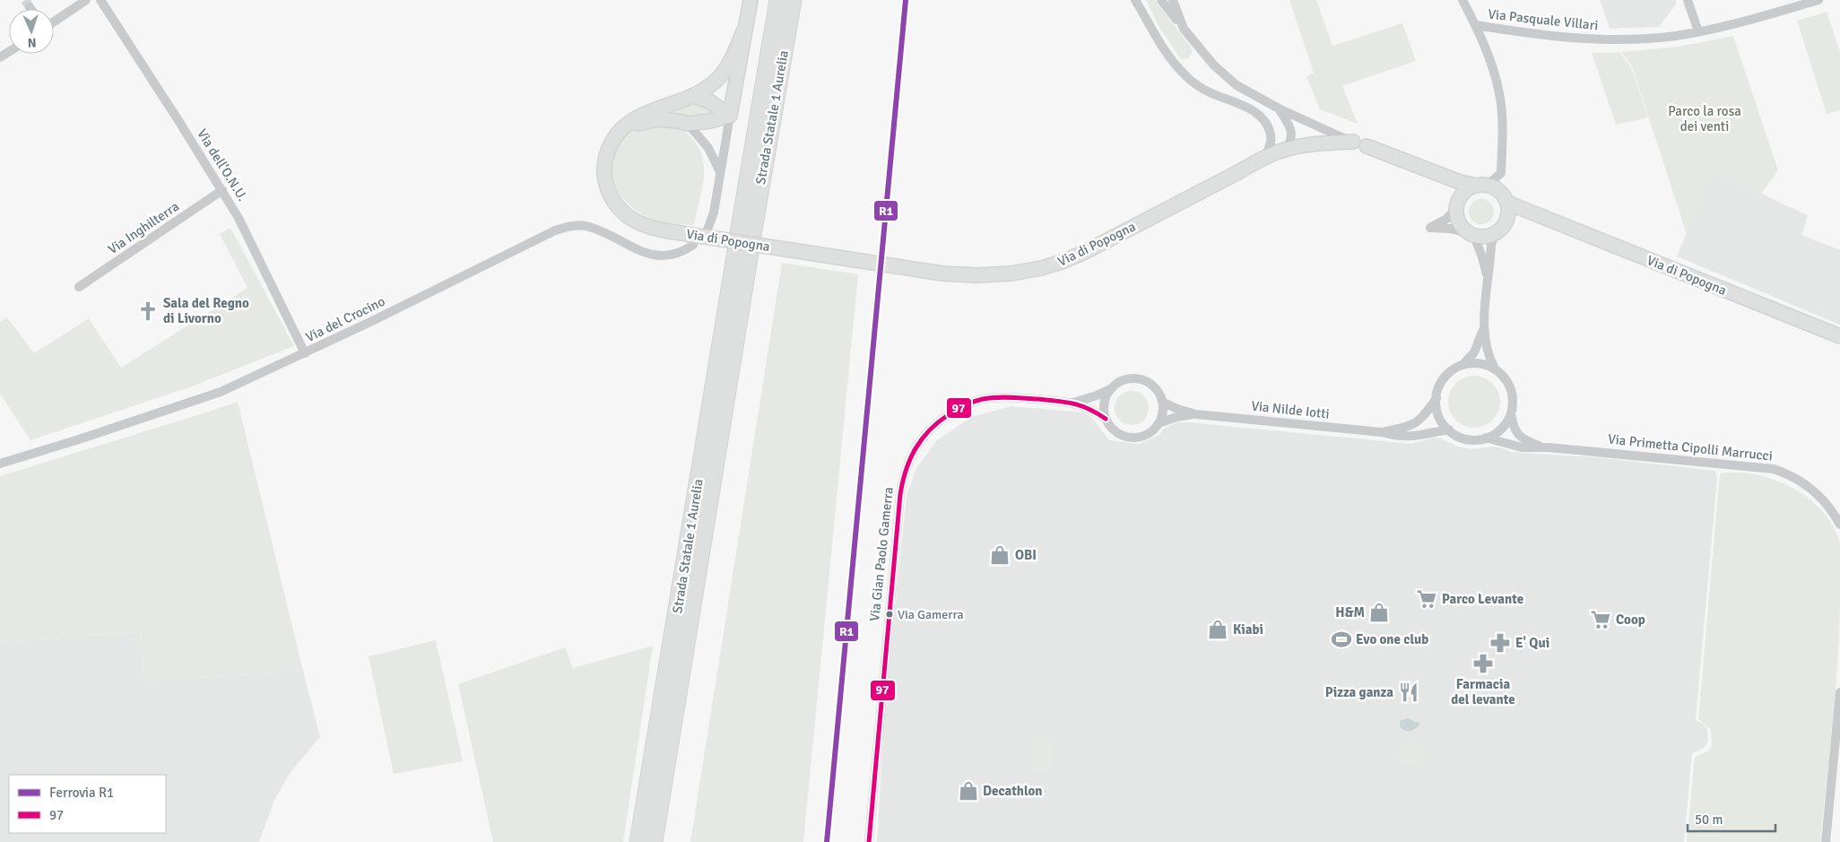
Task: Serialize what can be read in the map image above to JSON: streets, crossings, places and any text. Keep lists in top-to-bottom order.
{
  "streets": {
    "highway": ["Strada Statale 1 Aurelia"],
    "main road": ["Via di Popogna"],
    "street": [
      "Via Pasquale Villari",
      "Via dell'O.N.U.",
      "Via Inghilterra",
      "Via del Crocino",
      "Via Nilde Iotti",
      "Via Primetta Cipolli Marrucci",
      "Via Gian Paolo Gamerra"
    ]
  },
  "crossings": [
    ["Via dell'O.N.U.", "Via Inghilterra"],
    ["Via dell'O.N.U.", "Via del Crocino"],
    ["Via Nilde Iotti", "Via Primetta Cipolli Marrucci"],
    ["Via Nilde Iotti", "Via Gian Paolo Gamerra"]
  ],
  "parks": ["Parco la rosa dei venti"],
  "places": {
    "church": ["Sala del Regno di Livorno"],
    "shop": [
      "OBI",
      "H&M",
      "Kiabi",
      "Decathlon"
    ],
    "supermarket": ["Parco Levante", "Coop"],
    "other": ["Via Gamerra"],
    "sports": ["Evo one club"],
    "pharmacy": ["E' Qui", "Farmacia del levante"],
    "restaurant": ["Pizza ganza"]
  },
  "lines": ["rail line R1", "transit line 97"],
  "legend": ["Ferrovia R1", "97"],
  "scale_bar": "50 m",
  "north": "bottom"
}
